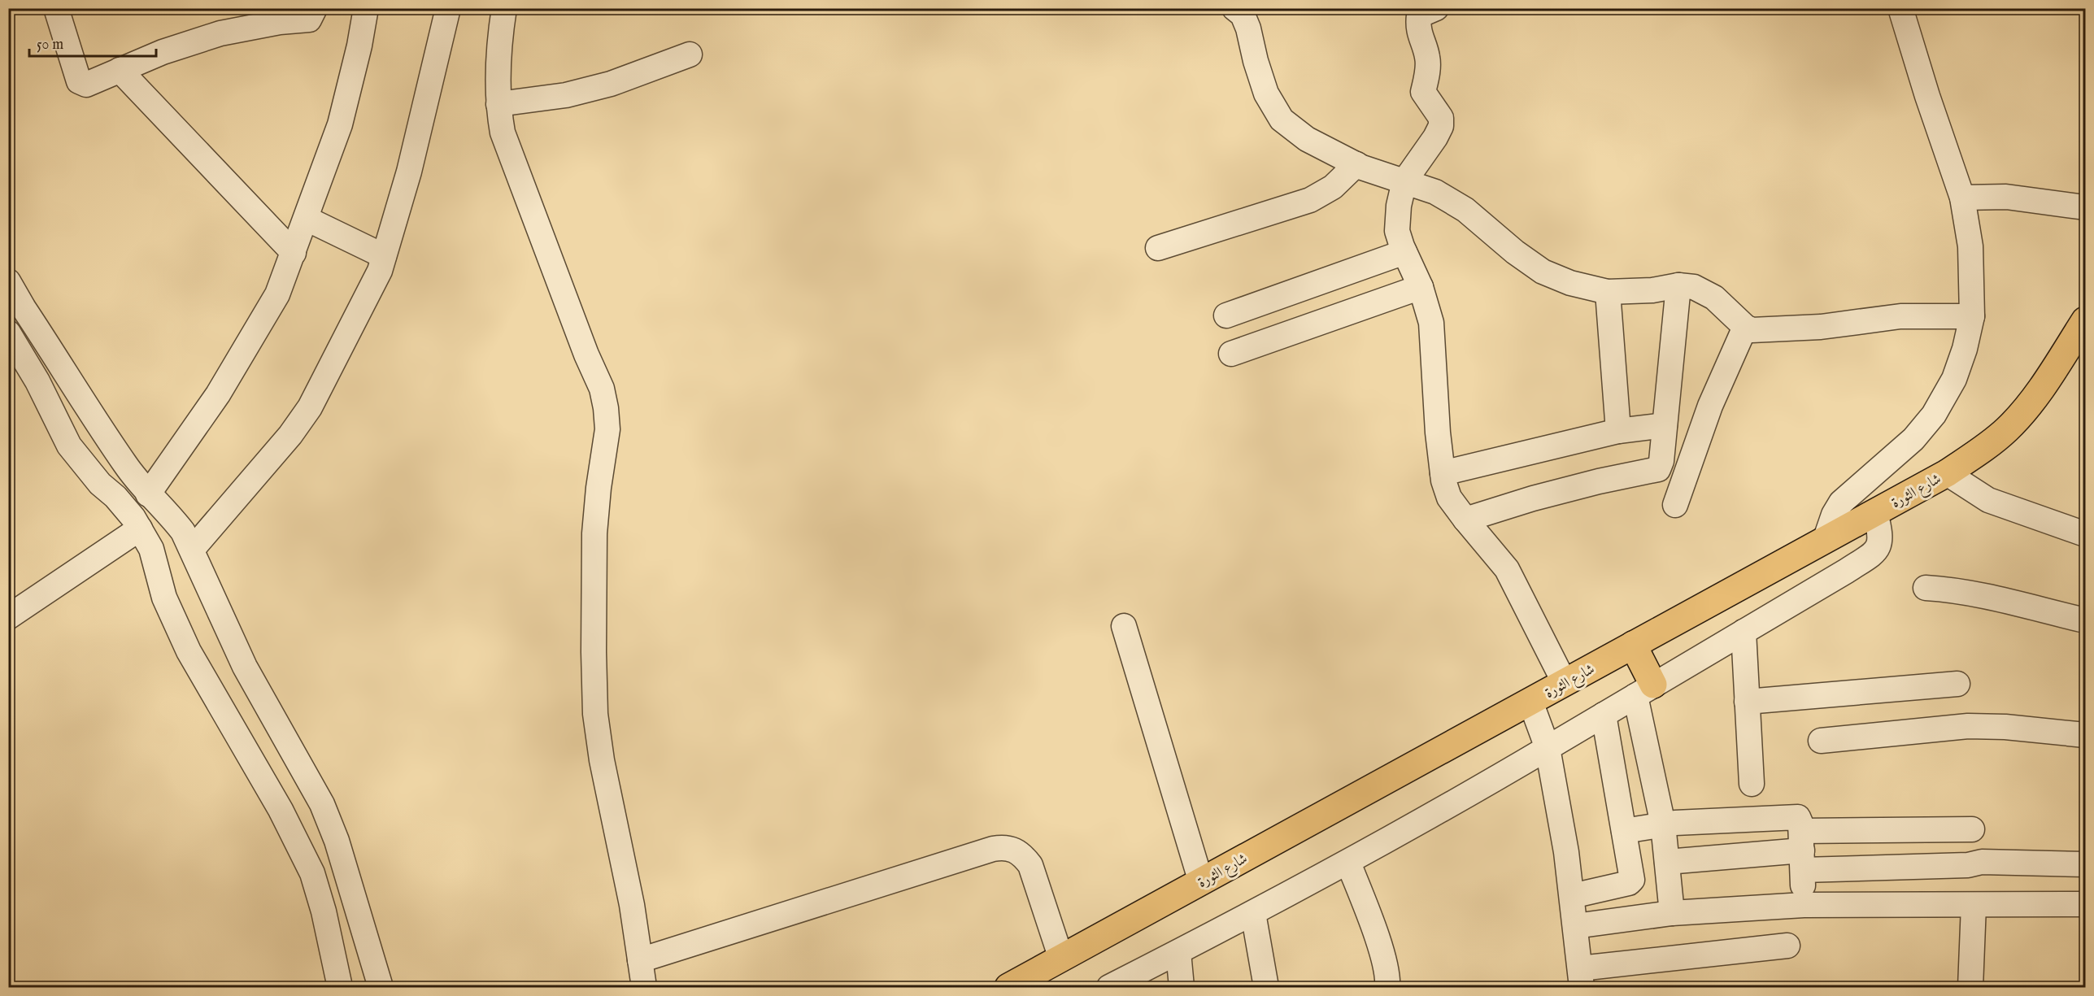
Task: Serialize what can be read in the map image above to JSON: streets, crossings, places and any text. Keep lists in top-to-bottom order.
{
  "streets": {
    "main road": ["شارع الثورة"]
  },
  "scale_bar": "50 m"
}
